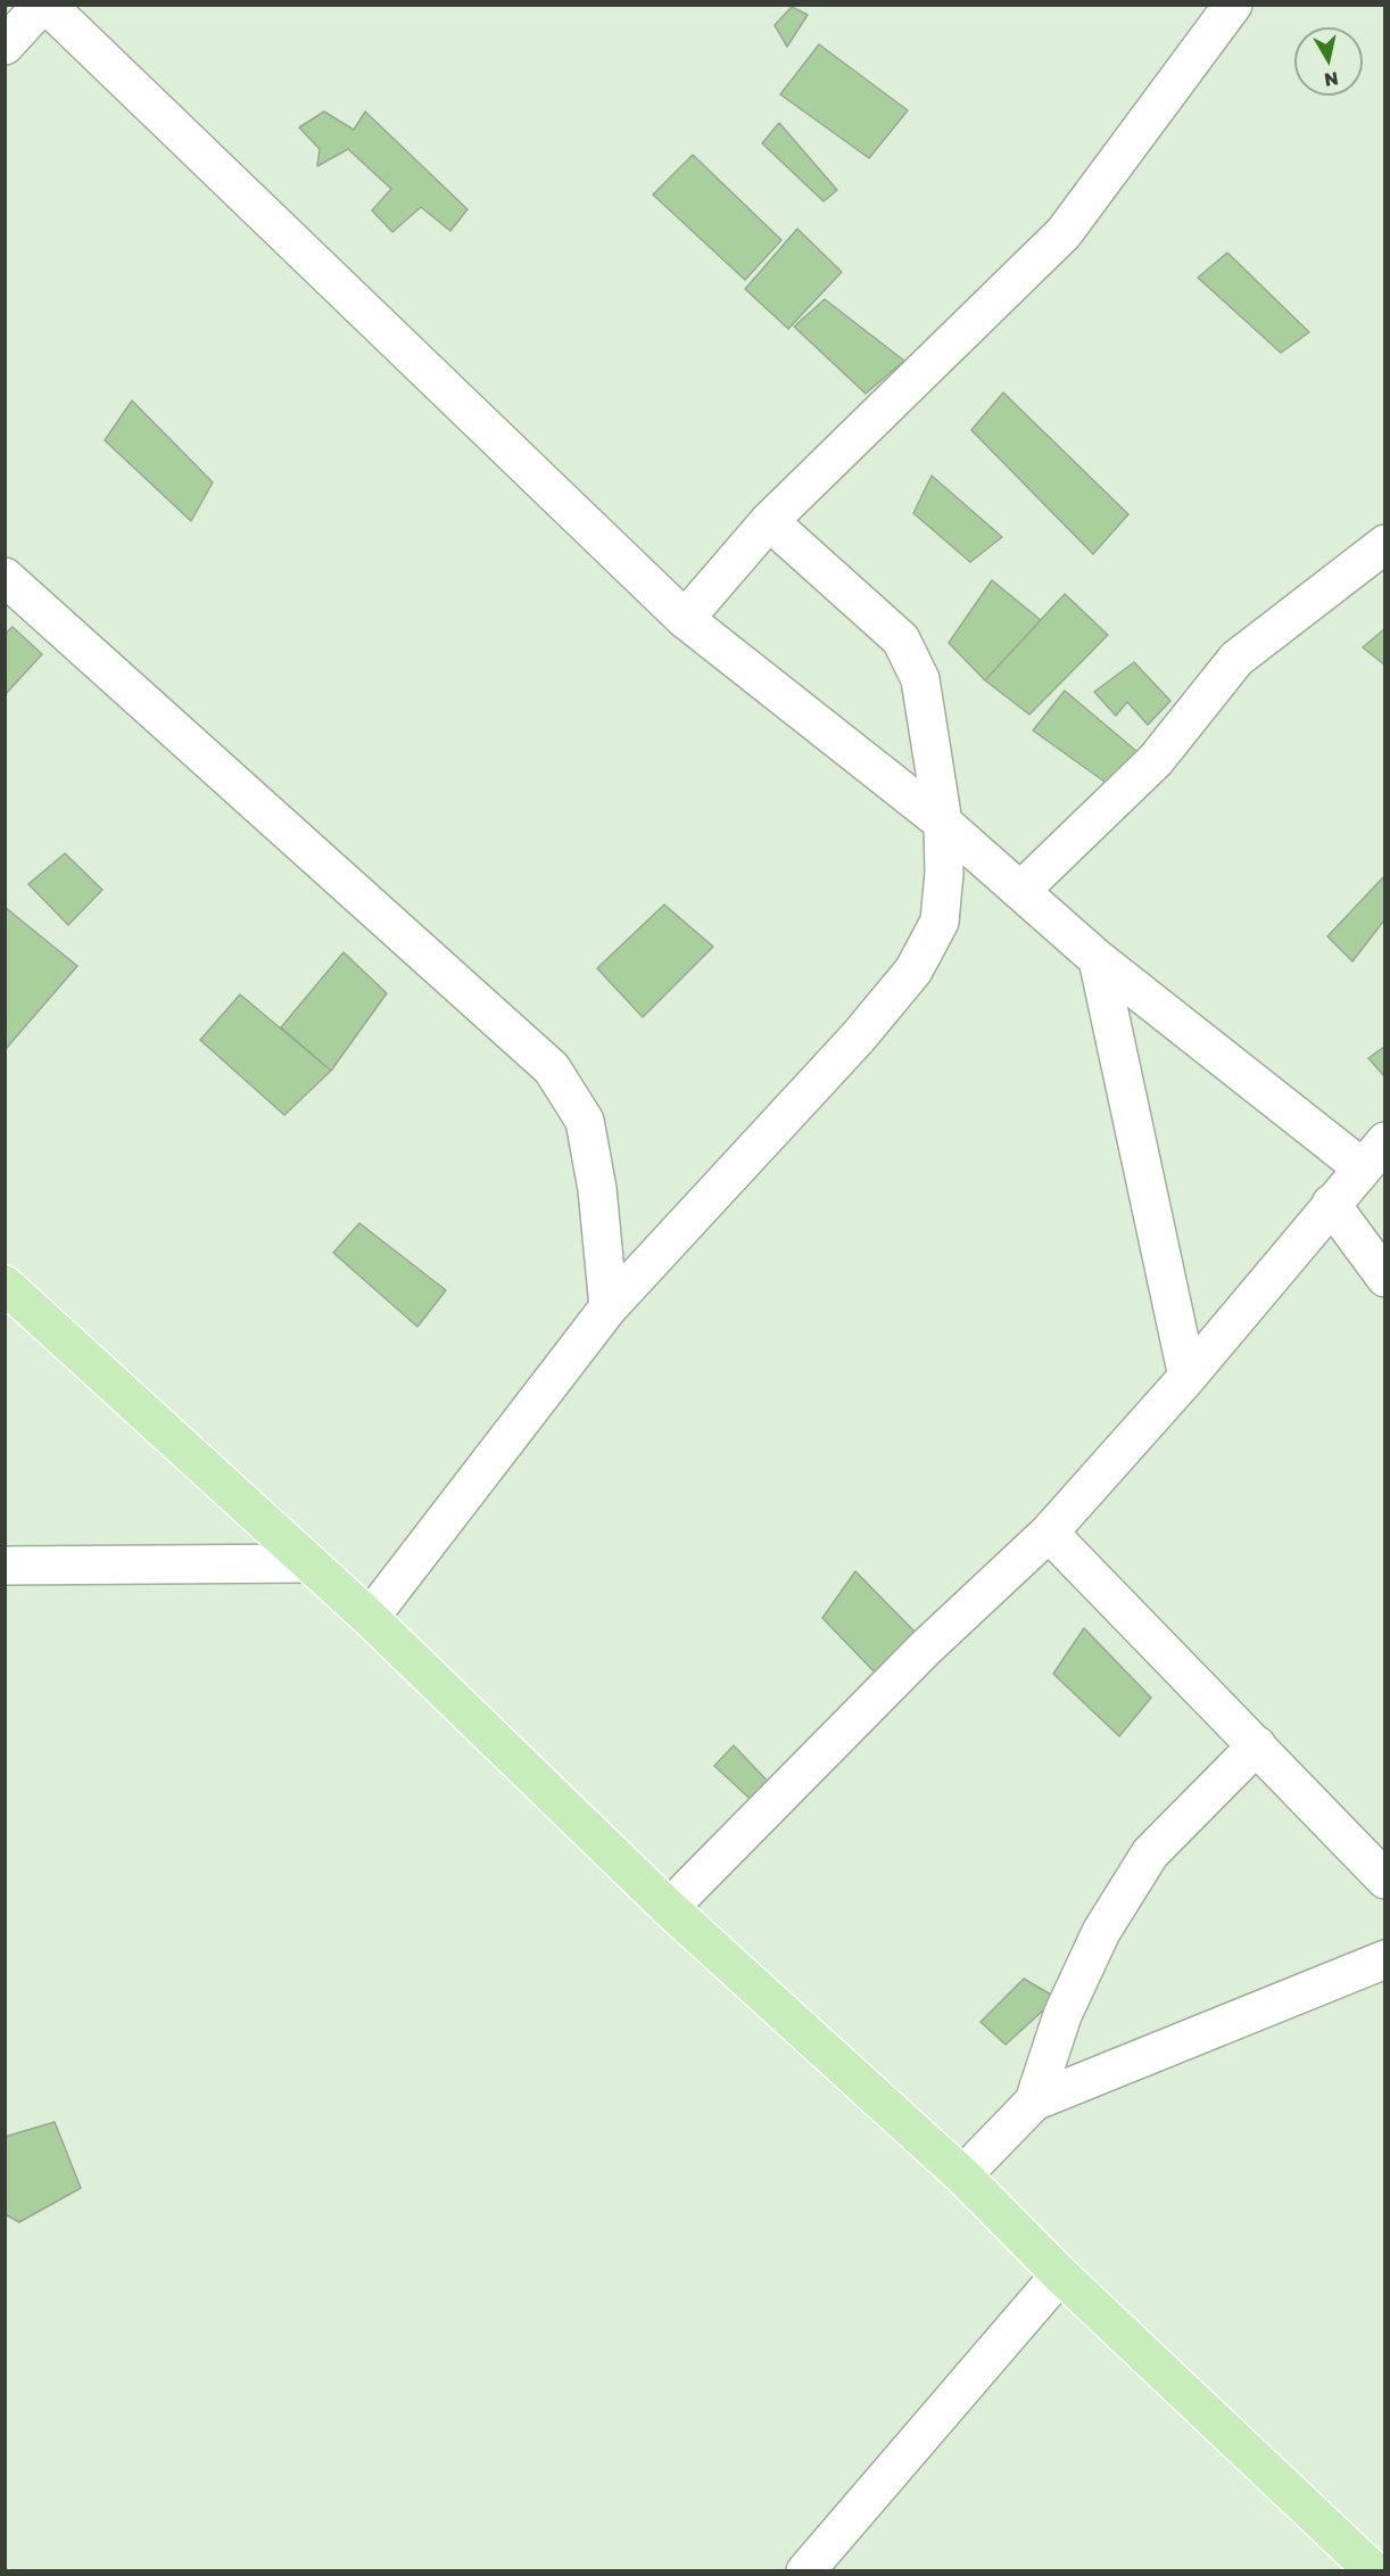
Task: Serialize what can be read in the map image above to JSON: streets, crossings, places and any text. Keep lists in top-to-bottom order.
{
  "north": "bottom"
}
